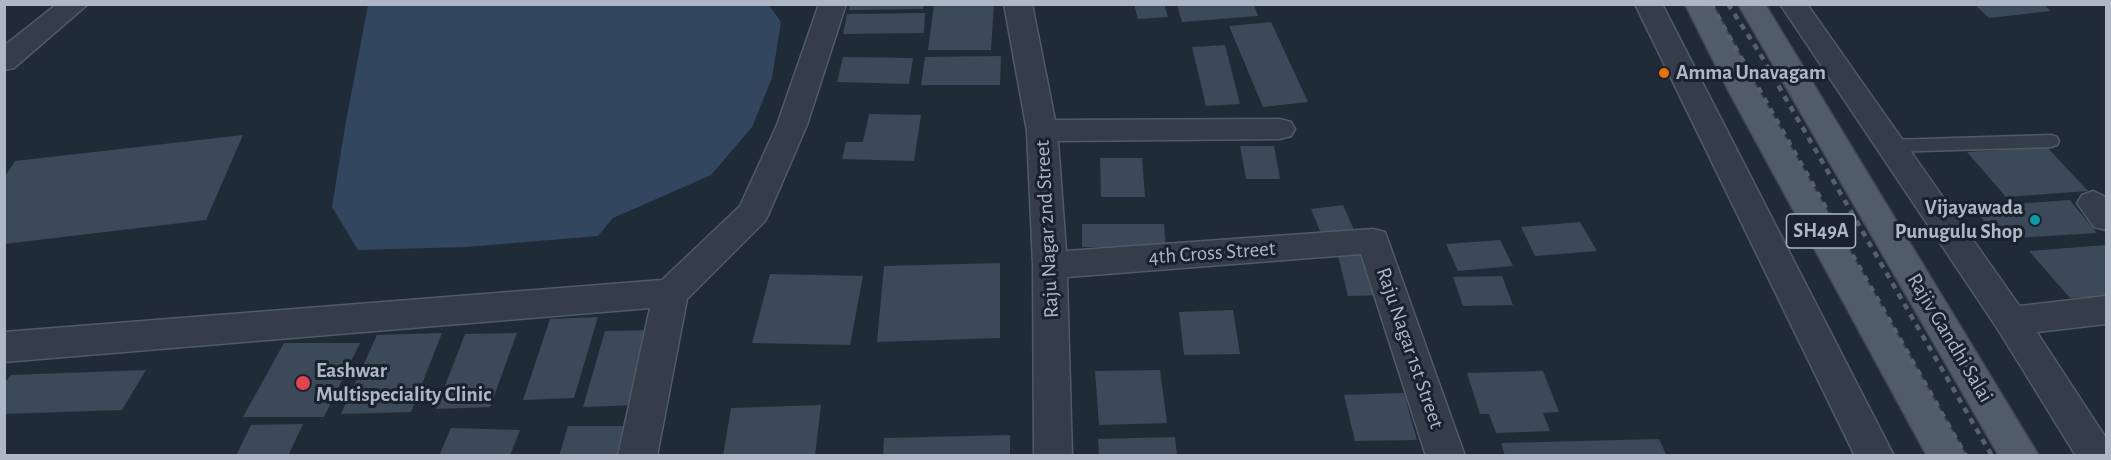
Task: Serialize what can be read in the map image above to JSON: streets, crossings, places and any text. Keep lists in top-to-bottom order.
{
  "streets": {
    "main road": ["SH49A", "Rajiv Gandhi Salai"],
    "street": ["Raju Nagar 2nd Street", "4th Cross Street", "Raju Nagar 1st Street"]
  },
  "crossings": [
    ["Raju Nagar 2nd Street", "4th Cross Street"],
    ["4th Cross Street", "Raju Nagar 1st Street"]
  ],
  "places": ["Amma Unavagam", "Vijayawada Punugulu Shop", "Eashwar Multispeciality Clinic"]
}
